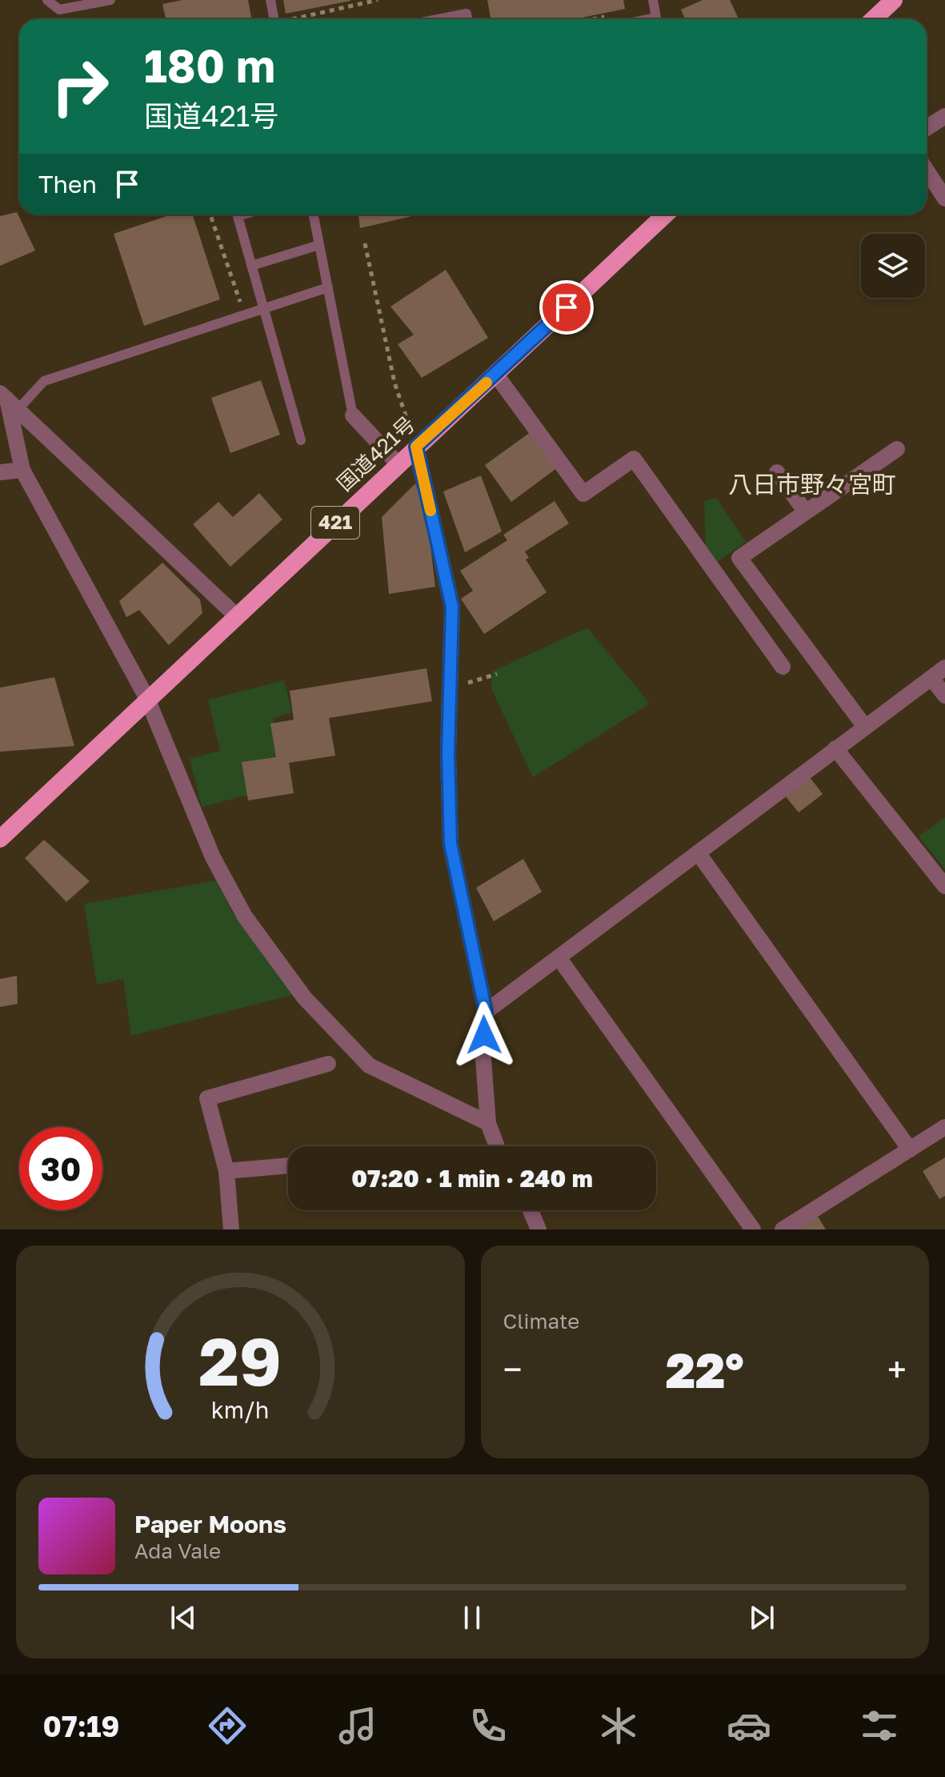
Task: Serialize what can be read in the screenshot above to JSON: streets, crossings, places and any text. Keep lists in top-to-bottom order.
{
  "streets": {
    "highway": ["国道421号", "421"]
  },
  "districts": ["八日市野々宮町"],
  "page": {
    "turn": ["180 m", "国道421号"],
    "then": "Then",
    "limit": "30",
    "trip": "07:20 · 1 min · 240 m",
    "tile": "Climate",
    "heat": ["−", "22°", "+"],
    "song": ["Paper Moons", "Ada Vale"],
    "tabs": "07:19",
    "gauge": ["29", "km/h"]
  }
}
